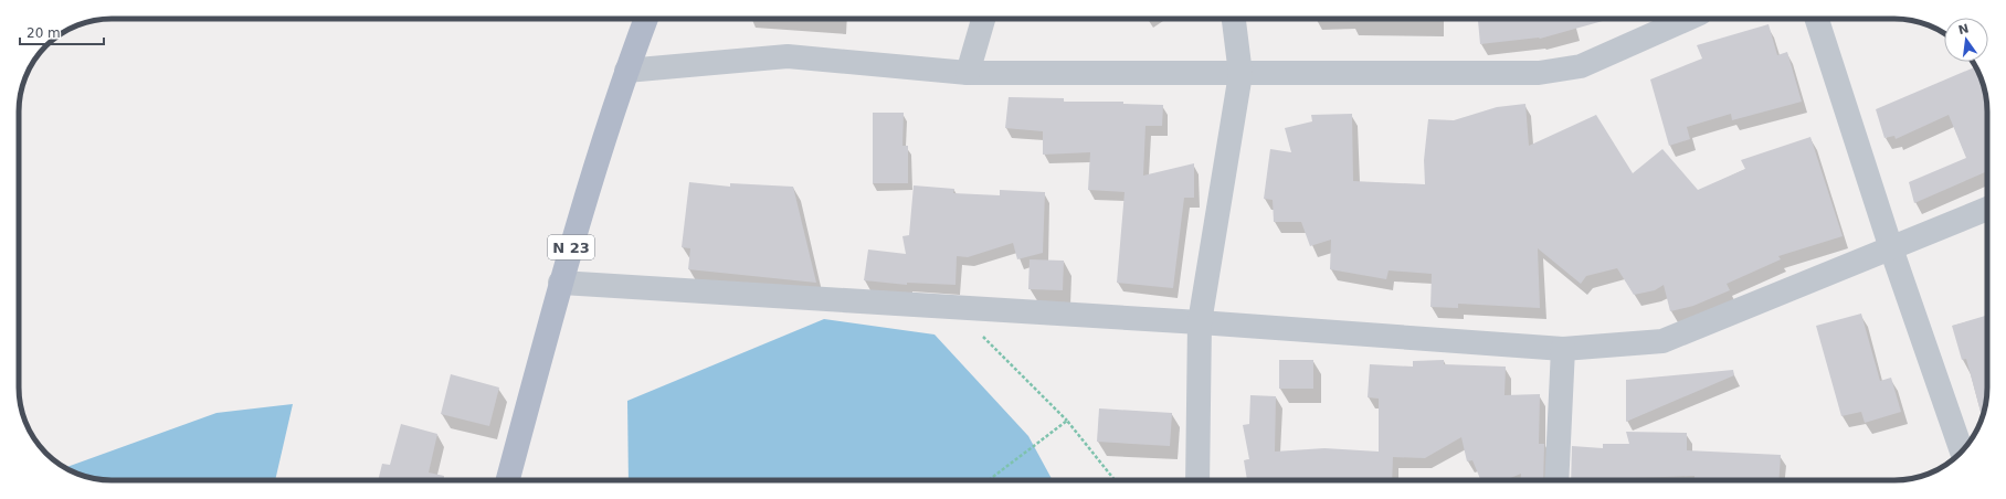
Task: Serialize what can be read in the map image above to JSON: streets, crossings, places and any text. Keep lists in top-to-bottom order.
{
  "streets": {
    "main road": ["N 23"]
  },
  "scale_bar": "20 m",
  "north": "top"
}
